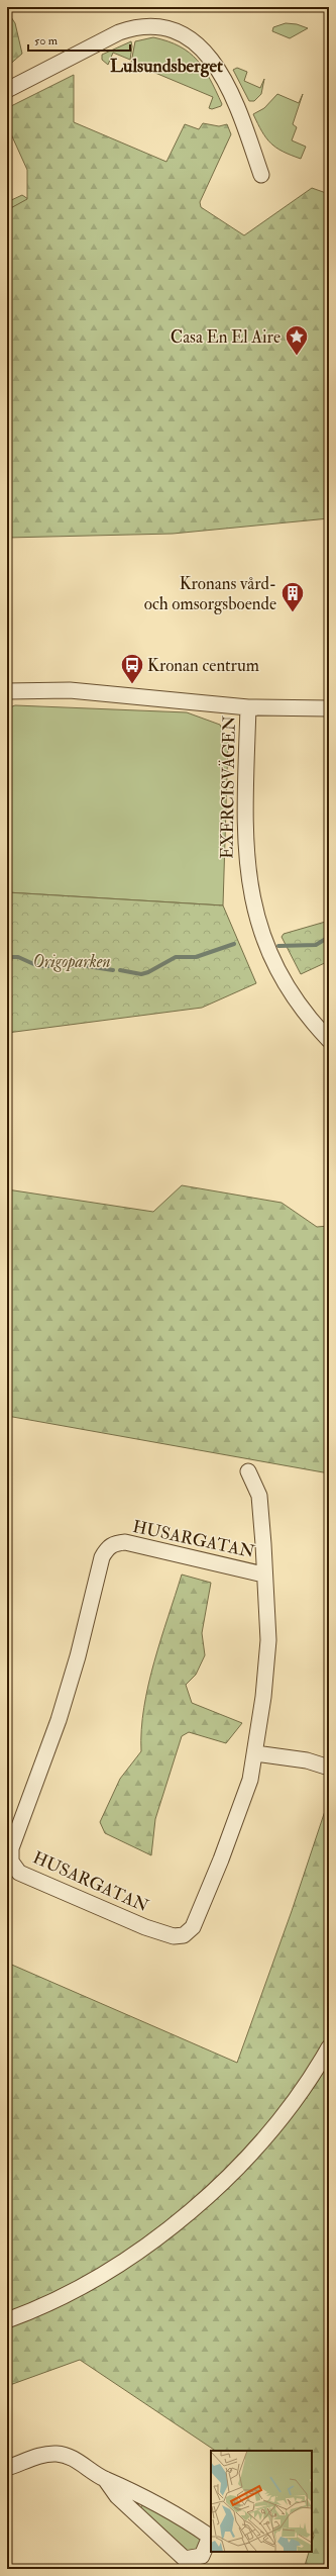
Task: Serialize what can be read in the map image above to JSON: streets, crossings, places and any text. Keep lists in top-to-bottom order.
{
  "streets": {
    "street": ["EXERCISVÄGEN", "HUSARGATAN"]
  },
  "districts": ["Lulsundsberget"],
  "parks": ["Origoparken"],
  "places": {
    "place": ["Casa En El Aire"],
    "building": ["Kronans vård- och omsorgsboende"],
    "bus stop": ["Kronan centrum"]
  },
  "scale_bar": "50 m"
}
